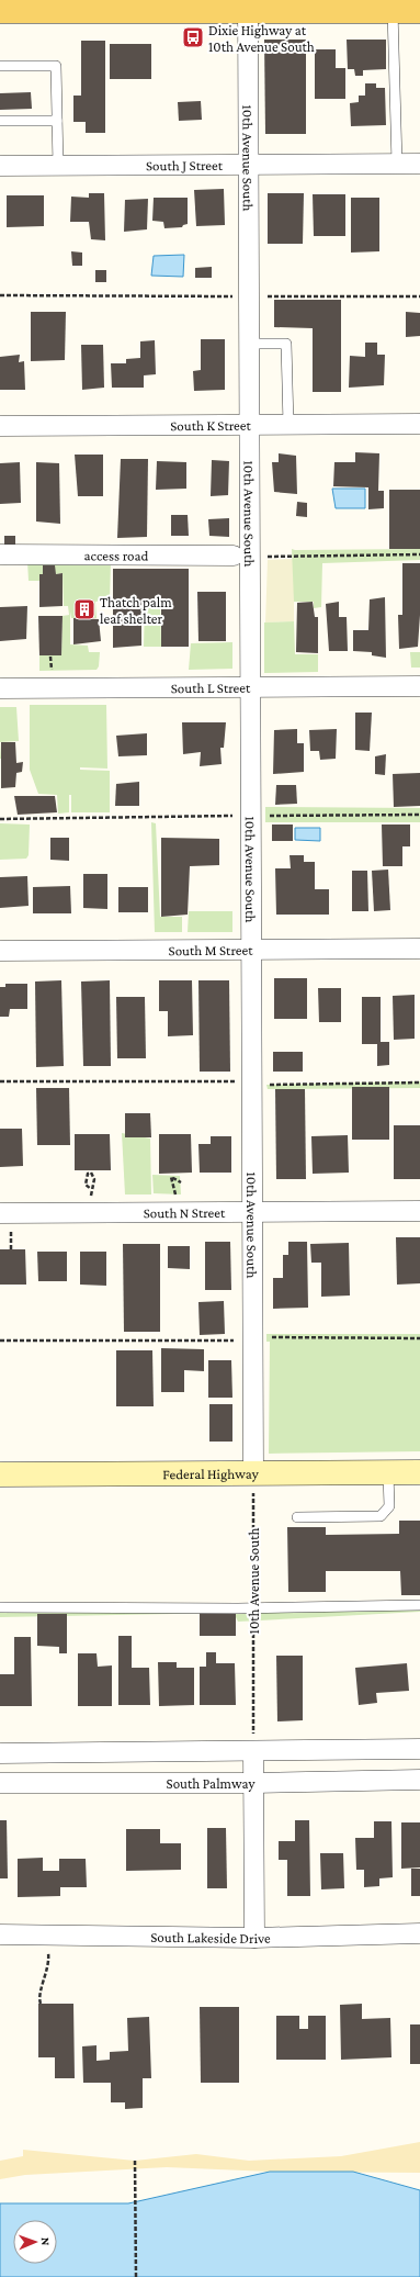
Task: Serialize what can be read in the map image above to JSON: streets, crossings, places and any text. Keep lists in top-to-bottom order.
{
  "streets": {
    "main road": ["Federal Highway"],
    "street": [
      "10th Avenue South",
      "South J Street",
      "South K Street",
      "access road",
      "South L Street",
      "South M Street",
      "South N Street",
      "South Palmway",
      "South Lakeside Drive"
    ]
  },
  "crossings": [
    ["10th Avenue South", "South J Street"],
    ["10th Avenue South", "South K Street"],
    ["10th Avenue South", "South L Street"],
    ["10th Avenue South", "South M Street"],
    ["10th Avenue South", "South N Street"],
    ["10th Avenue South", "Federal Highway"]
  ],
  "places": {
    "bus stop": ["Dixie Highway at 10th Avenue South"],
    "building": ["Thatch palm leaf shelter"]
  },
  "north": "right"
}
